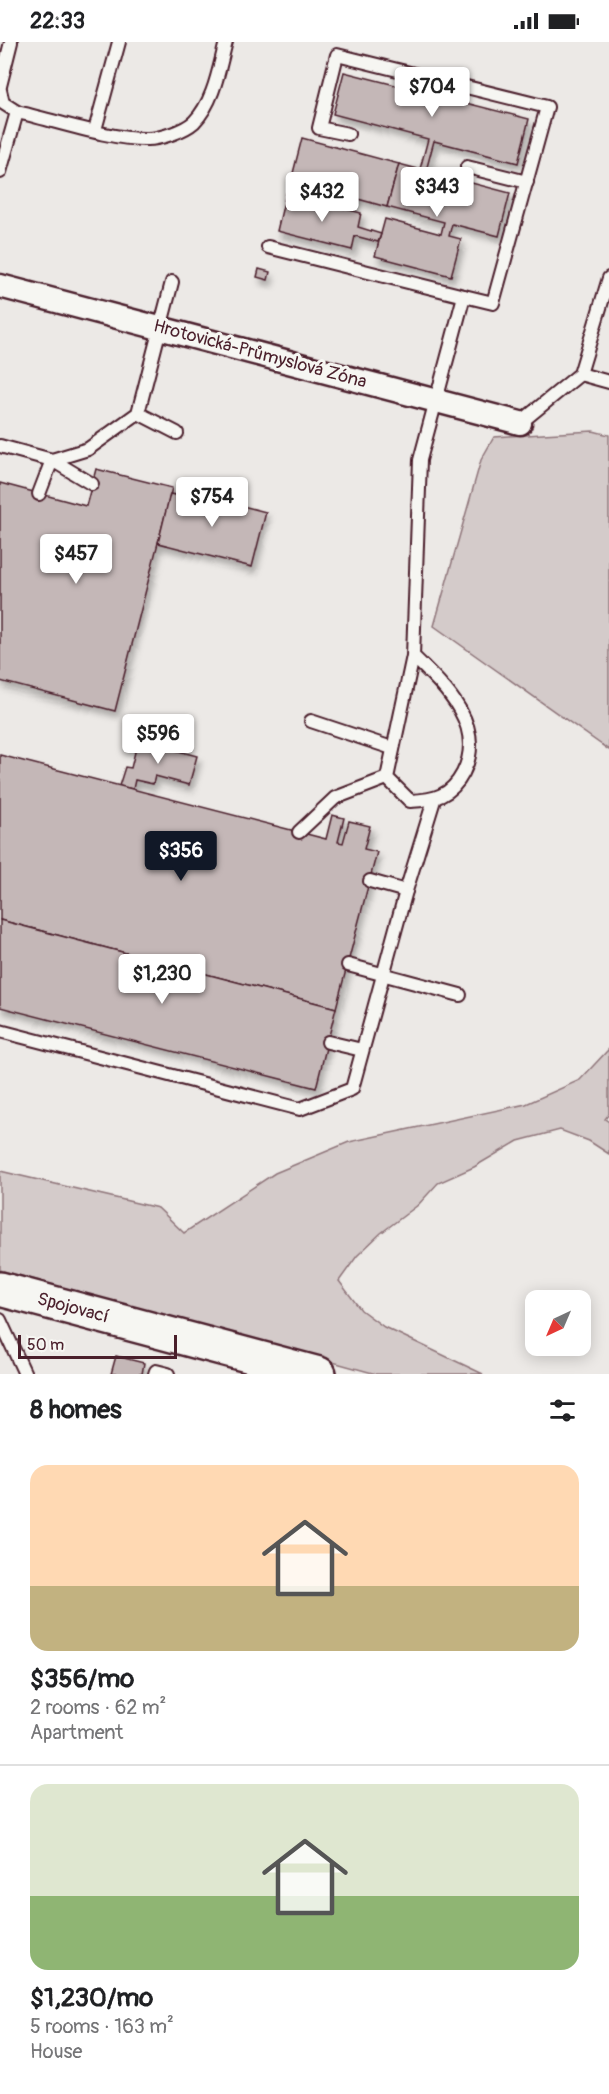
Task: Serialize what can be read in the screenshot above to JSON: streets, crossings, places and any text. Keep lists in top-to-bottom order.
{
  "streets": {
    "main road": ["Spojovací"],
    "street": ["Hrotovická-Průmyslová Zóna"]
  },
  "scale_bar": "50 m",
  "north": "bottom left",
  "page": {
    "status": "22:33",
    "price": [
      "$704",
      "$343",
      "$432",
      "$754",
      "$457",
      "$596",
      "$356",
      "$1,230"
    ],
    "scale": "50 m",
    "heading": "8 homes",
    "list": [
      {
        "name": "$356/mo",
        "note": "2 rooms · 62 m² · Apartment"
      },
      {
        "name": "$1,230/mo",
        "note": "5 rooms · 163 m² · House"
      }
    ]
  }
}
